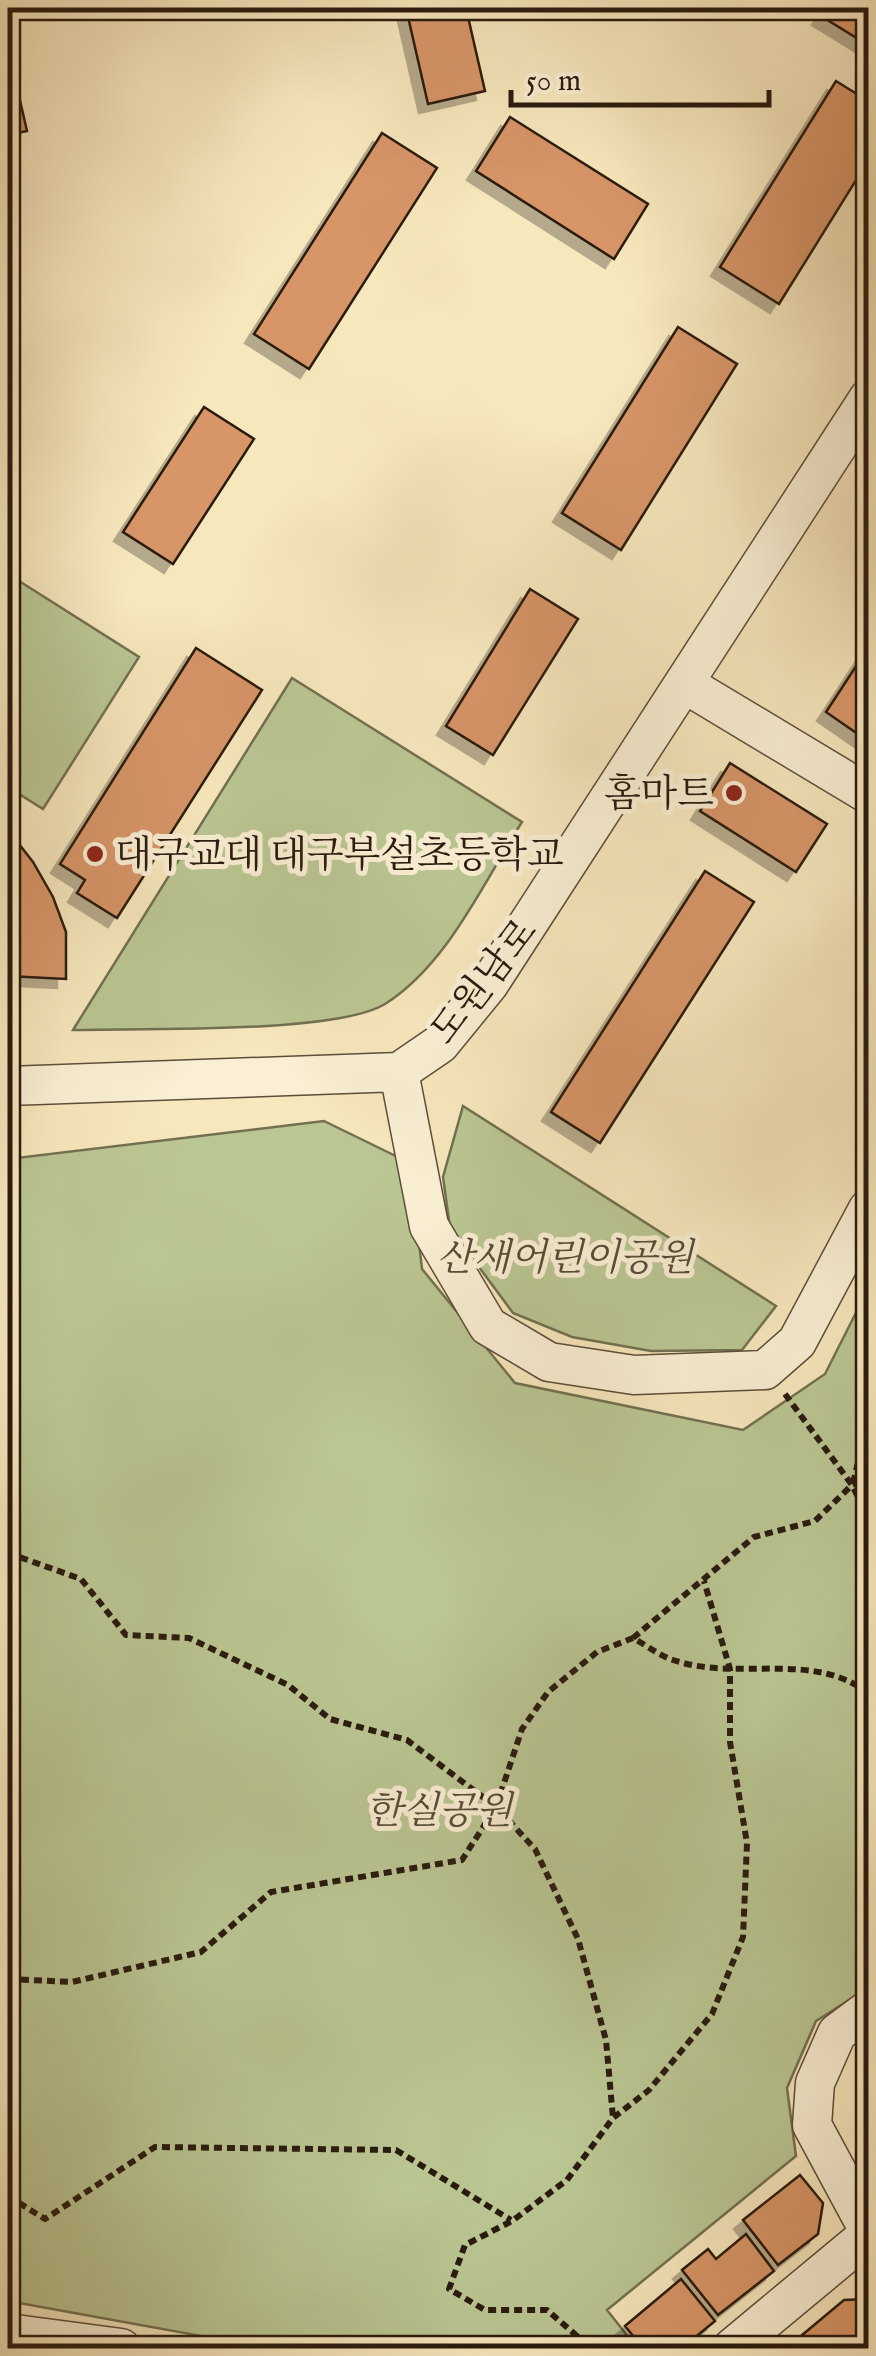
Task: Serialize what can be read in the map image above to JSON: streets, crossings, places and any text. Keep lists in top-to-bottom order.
{
  "streets": {
    "street": ["도원남로"]
  },
  "parks": ["산새어린이공원", "한실공원"],
  "places": ["홈마트", "대구교대 대구부설초등학교"],
  "scale_bar": "50 m"
}
